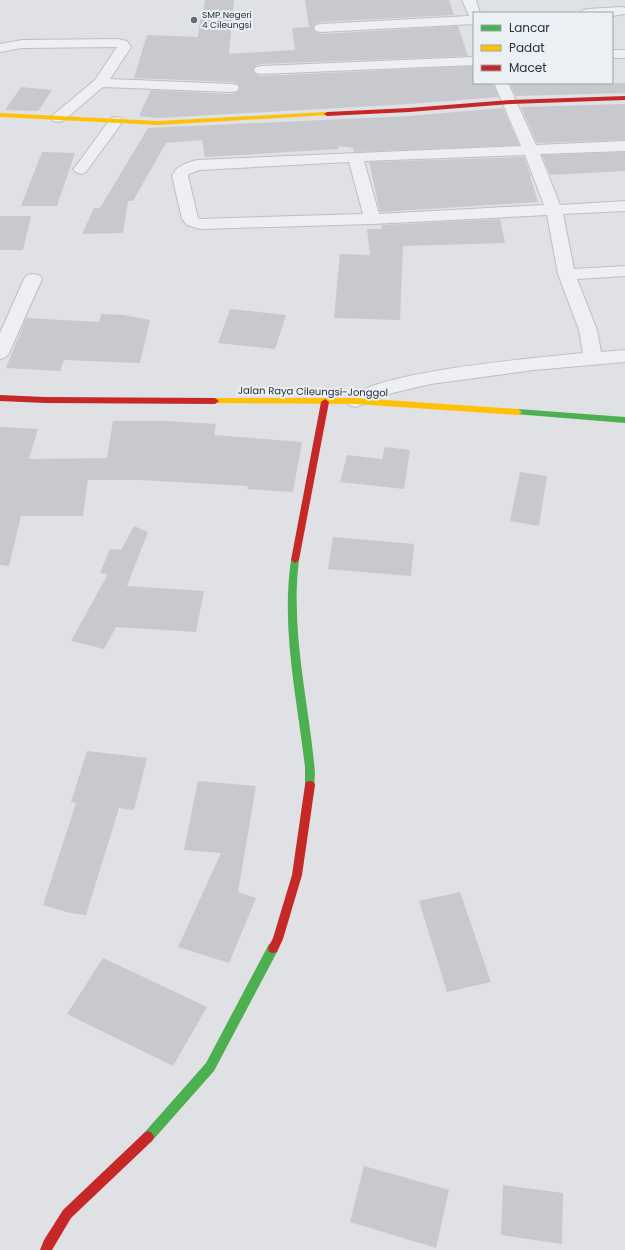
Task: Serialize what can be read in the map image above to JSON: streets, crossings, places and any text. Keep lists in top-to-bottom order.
{
  "streets": {
    "street": ["Jalan Raya Cileungsi-Jonggol"]
  },
  "places": ["SMP Negeri 4 Cileungsi"],
  "legend": ["Lancar", "Padat", "Macet"]
}
